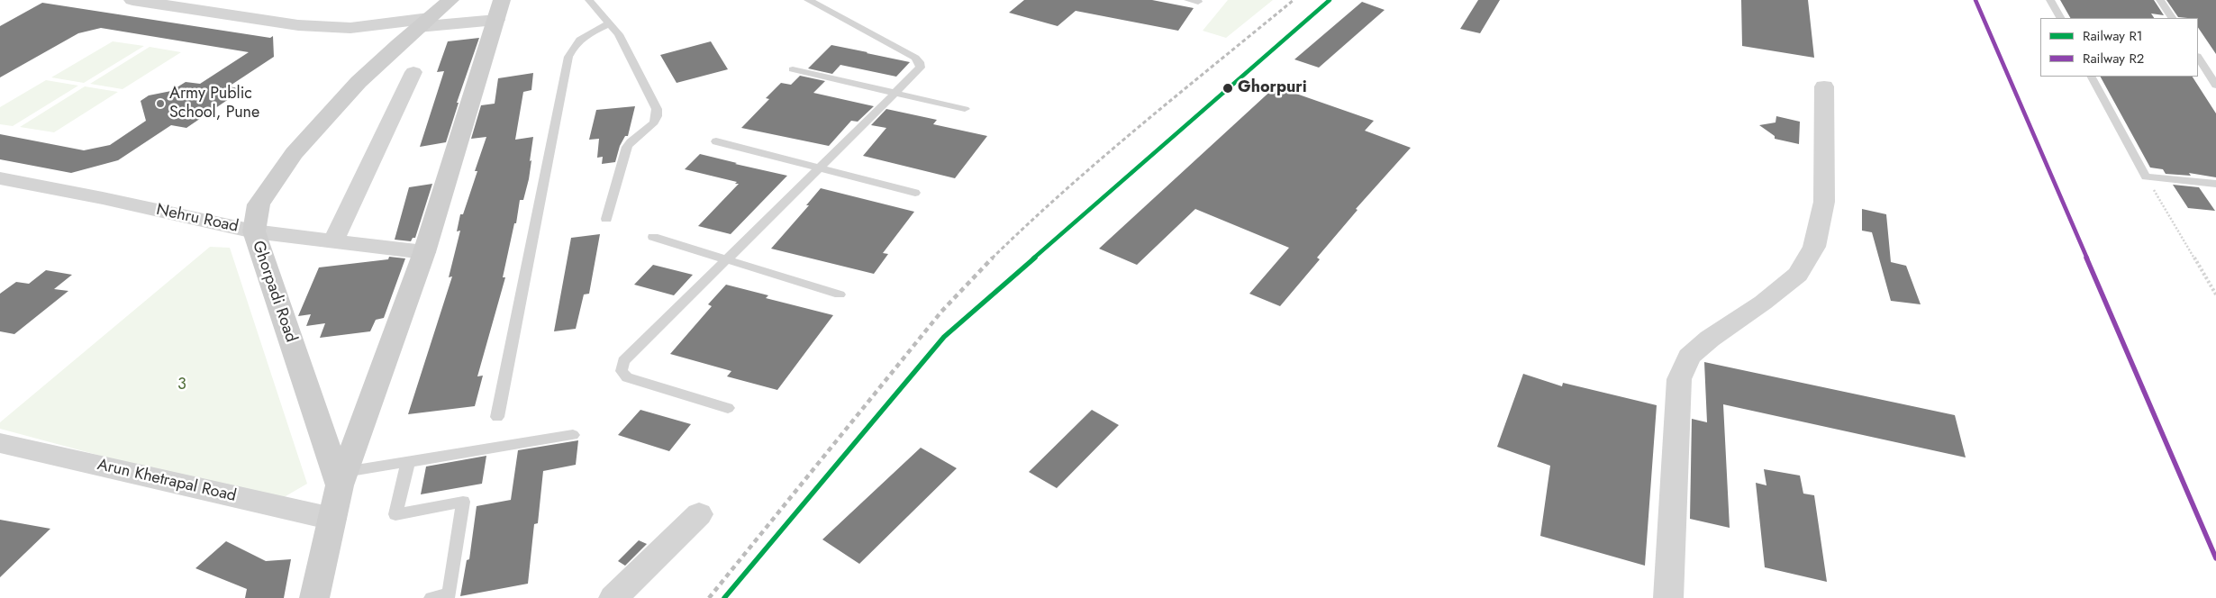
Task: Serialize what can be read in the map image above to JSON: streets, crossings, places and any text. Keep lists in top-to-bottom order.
{
  "streets": {
    "main road": ["Ghorpadi Road"],
    "street": ["Nehru Road", "Arun Khetrapal Road"]
  },
  "crossings": [
    ["Nehru Road", "Ghorpadi Road"],
    ["Ghorpadi Road", "Arun Khetrapal Road"]
  ],
  "parks": ["3"],
  "places": ["Ghorpuri", "Army Public School, Pune"],
  "lines": ["rail line R1", "rail line R2"],
  "legend": ["Railway R1", "Railway R2"]
}
